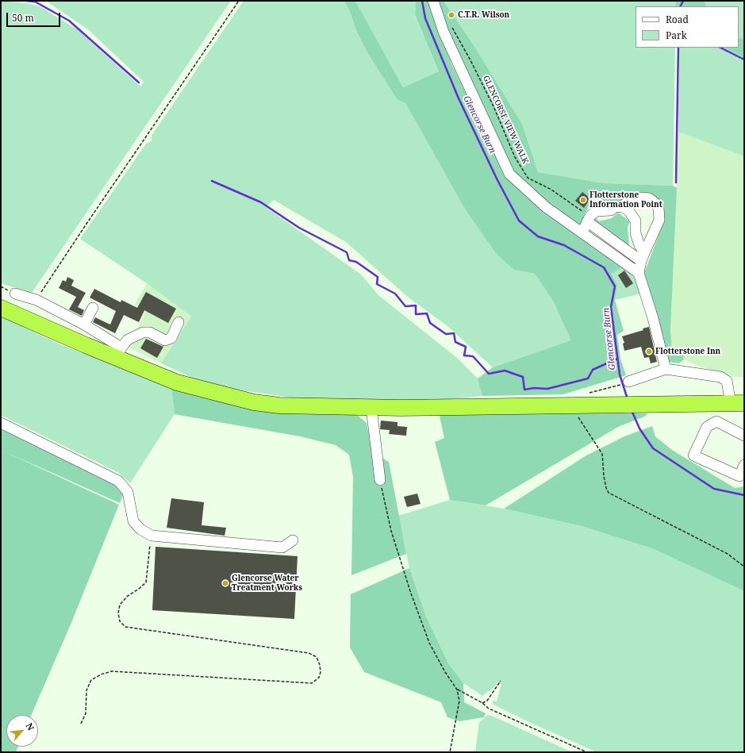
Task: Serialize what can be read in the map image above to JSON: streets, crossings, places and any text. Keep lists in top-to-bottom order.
{
  "streets": {
    "path": ["GLENCORSE VIEW WALK"]
  },
  "water": ["Glencorse Burn"],
  "places": [
    "C.T.R. Wilson",
    "Flotterstone Information Point",
    "Flotterstone Inn",
    "Glencorse Water Treatment Works"
  ],
  "legend": ["Road", "Park"],
  "scale_bar": "50 m",
  "north": "top right"
}
